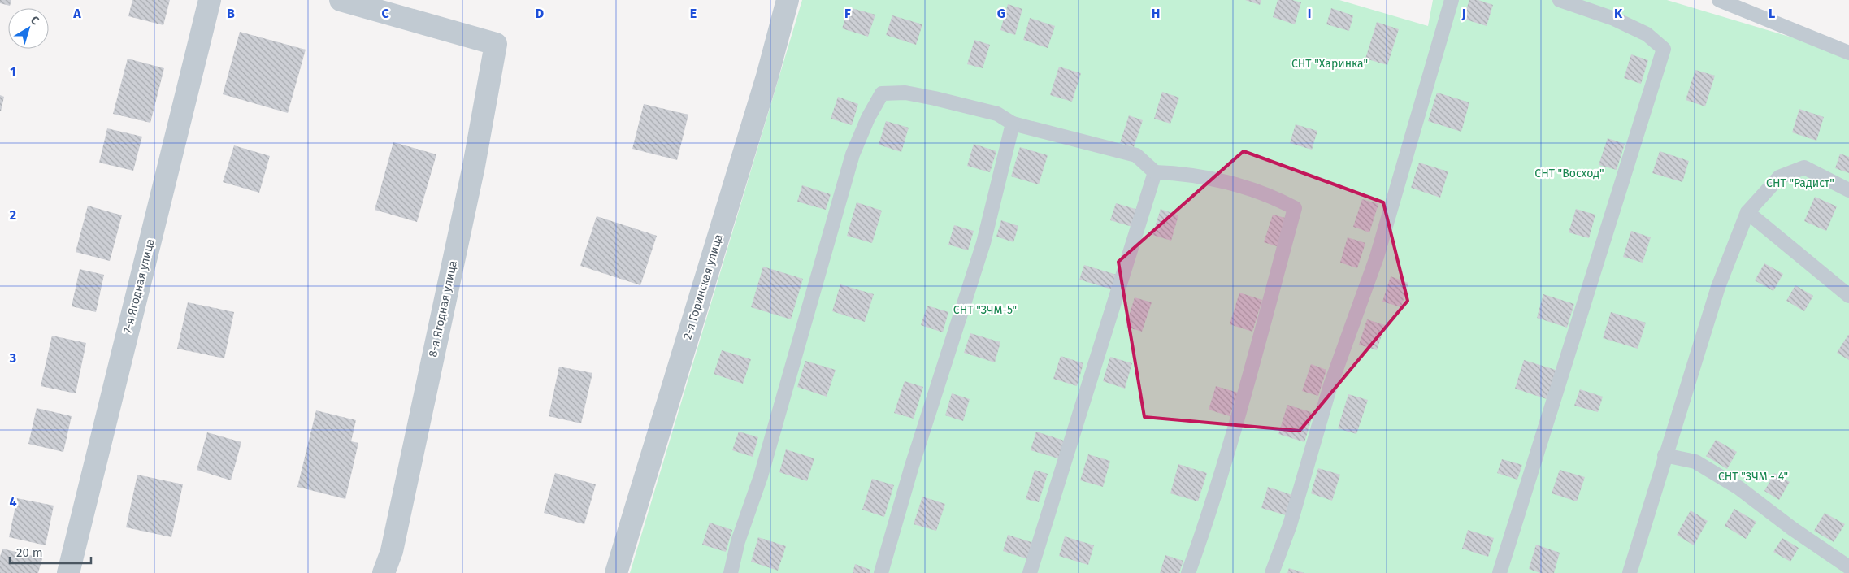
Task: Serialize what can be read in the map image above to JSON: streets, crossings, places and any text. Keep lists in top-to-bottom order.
{
  "streets": {
    "street": ["7-я Ягодная улица", "2-я Горинская улица", "8-я Ягодная улица"]
  },
  "parks": [
    "СНТ \"Харинка\"",
    "СНТ \"Восход\"",
    "СНТ \"Радист\"",
    "СНТ \"ЗЧМ-5\"",
    "СНТ \"ЗЧМ - 4\""
  ],
  "scale_bar": "20 m",
  "north": "top right",
  "grid": {
    "columns": [
      "A",
      "B",
      "C",
      "D",
      "E",
      "F",
      "G",
      "H",
      "I",
      "J",
      "K",
      "L"
    ],
    "rows": [
      "1",
      "2",
      "3",
      "4"
    ]
  }
}
